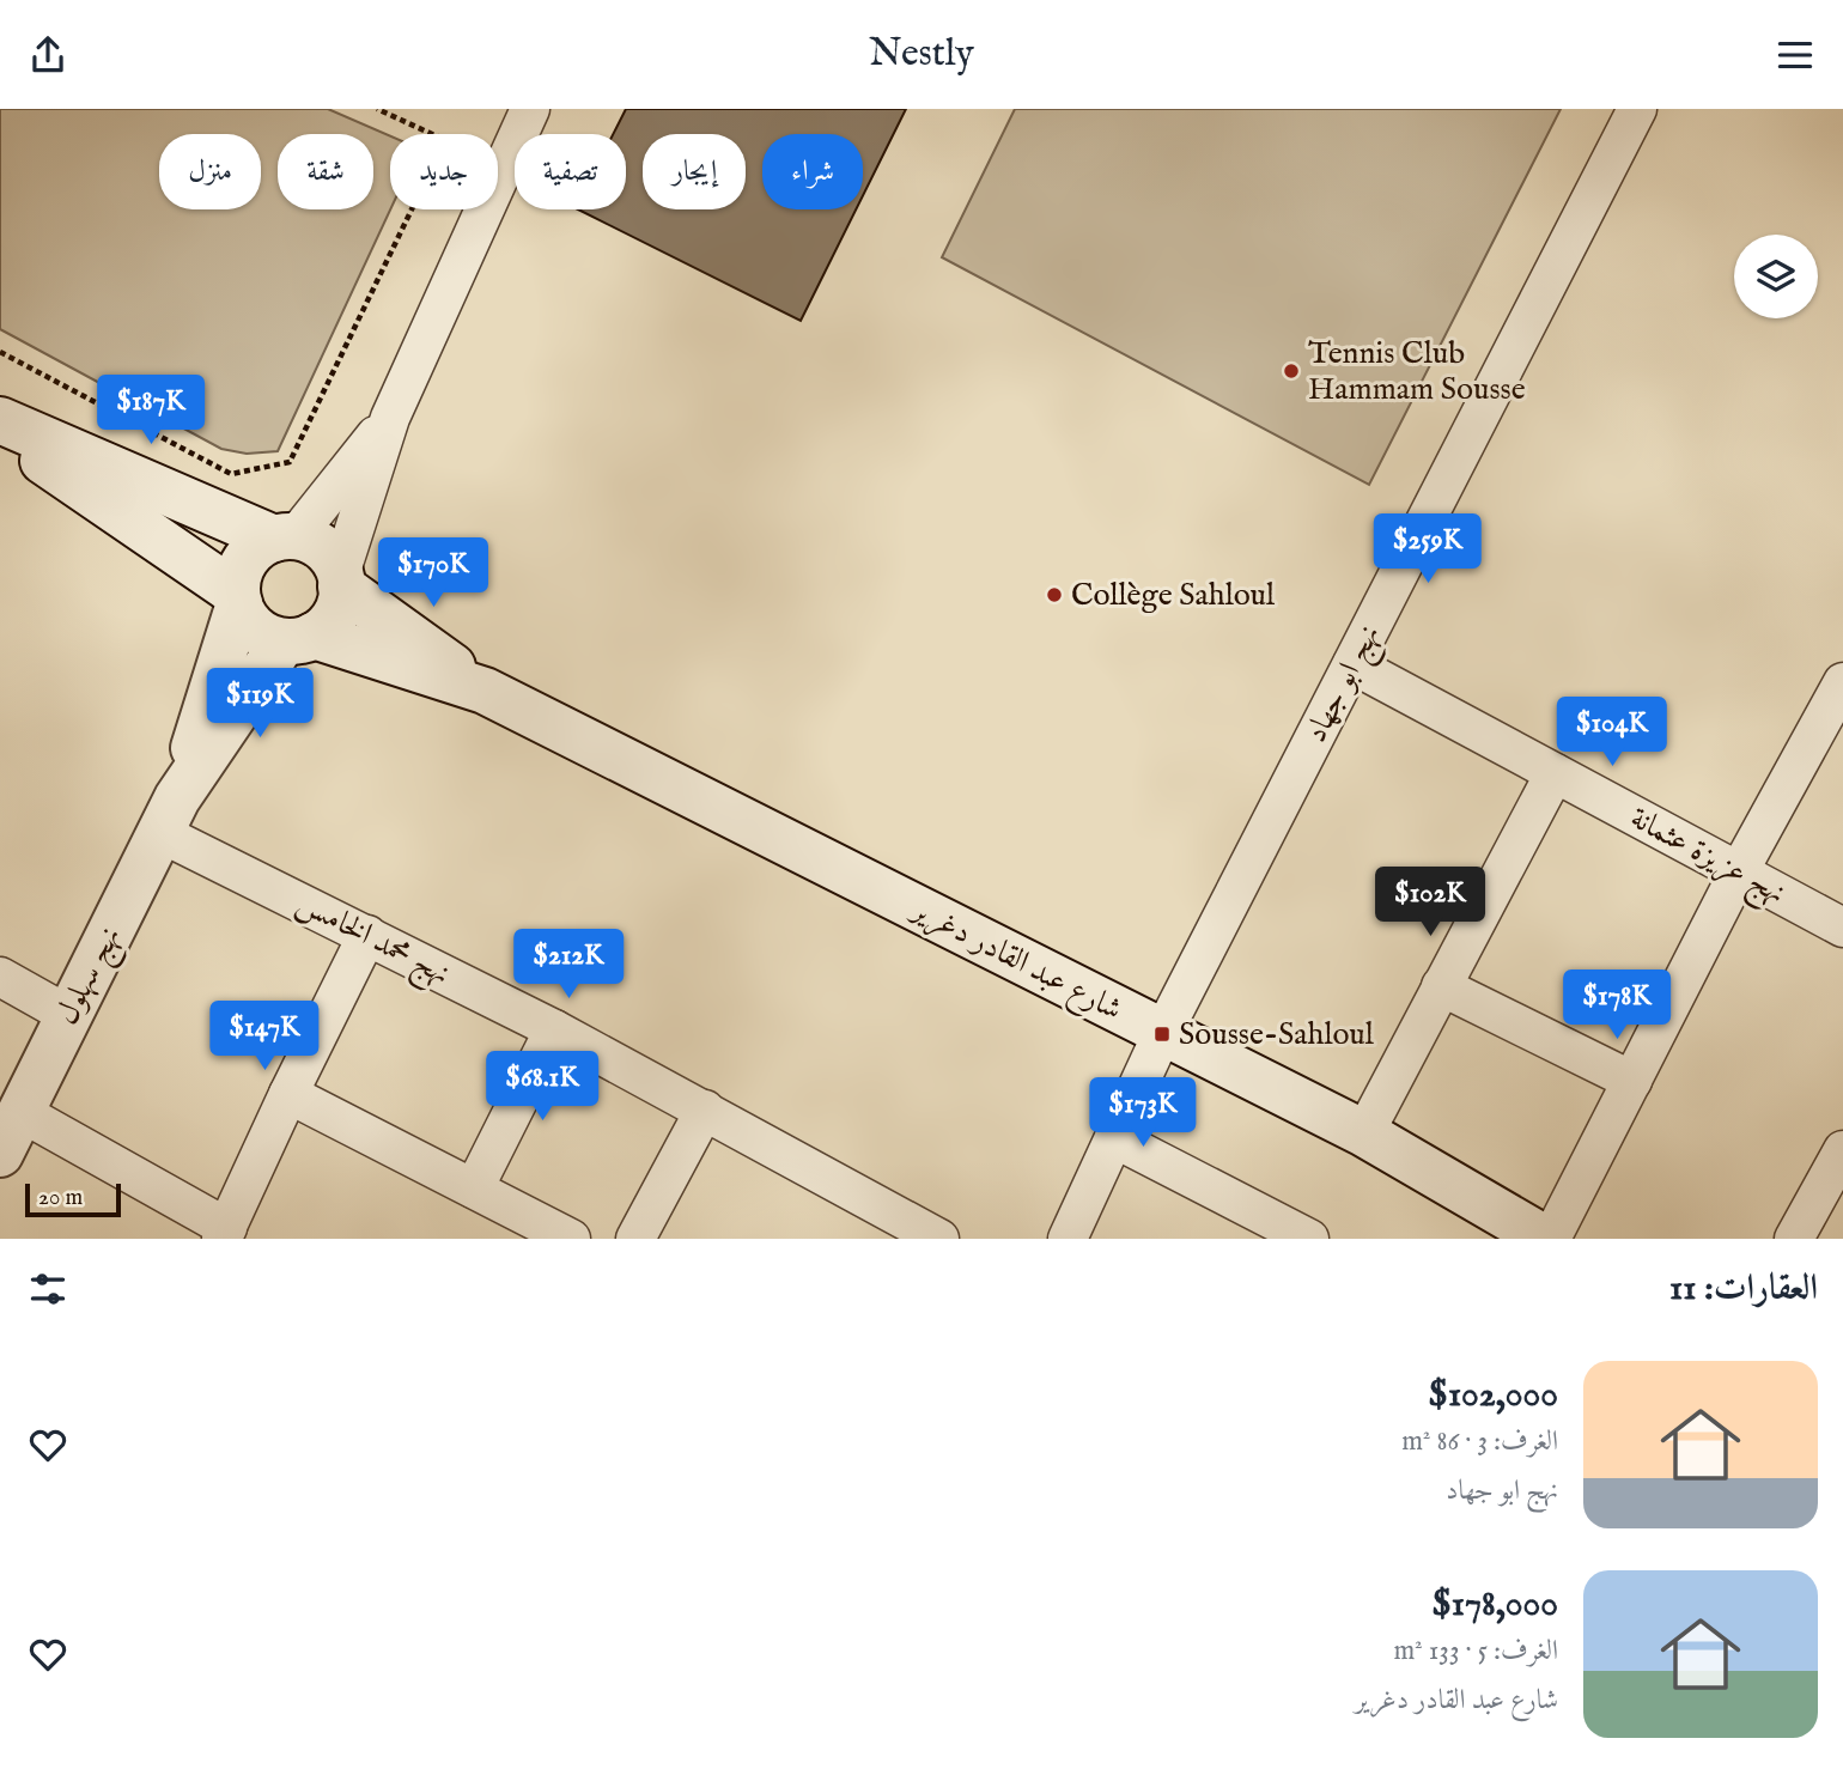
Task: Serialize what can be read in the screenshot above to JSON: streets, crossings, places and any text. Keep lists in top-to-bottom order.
{
  "streets": {
    "main road": ["شارع عبد القادر دغرير", "نهج سهلول"],
    "street": ["نهج ابو جهاد", "نهج عزيزة عثمانة", "نهج محمد الخامس"]
  },
  "crossings": [
    ["نهج ابو جهاد", "نهج عزيزة عثمانة"],
    ["نهج ابو جهاد", "شارع عبد القادر دغرير"],
    ["نهج محمد الخامس", "نهج سهلول"],
    ["شارع عبد القادر دغرير", "نهج سهلول"]
  ],
  "places": {
    "other": ["Tennis Club Hammam Sousse", "Collège Sahloul"],
    "transit": ["Sousse-Sahloul"]
  },
  "scale_bar": "20 m",
  "page": {
    "header": "Nestly",
    "chip": [
      "شراء",
      "إيجار",
      "تصفية",
      "جديد",
      "شقة",
      "منزل"
    ],
    "price": [
      "$187K",
      "$259K",
      "$170K",
      "$119K",
      "$104K",
      "$102K",
      "$212K",
      "$178K",
      "$147K",
      "$68.1K",
      "$173K"
    ],
    "scale": "20 m",
    "heading": "العقارات: 11",
    "list": [
      {
        "name": "$102,000",
        "note": "الغرف: 3 · 86 m² · نهج ابو جهاد"
      },
      {
        "name": "$178,000",
        "note": "الغرف: 5 · 133 m² · شارع عبد القادر دغرير"
      }
    ]
  }
}
